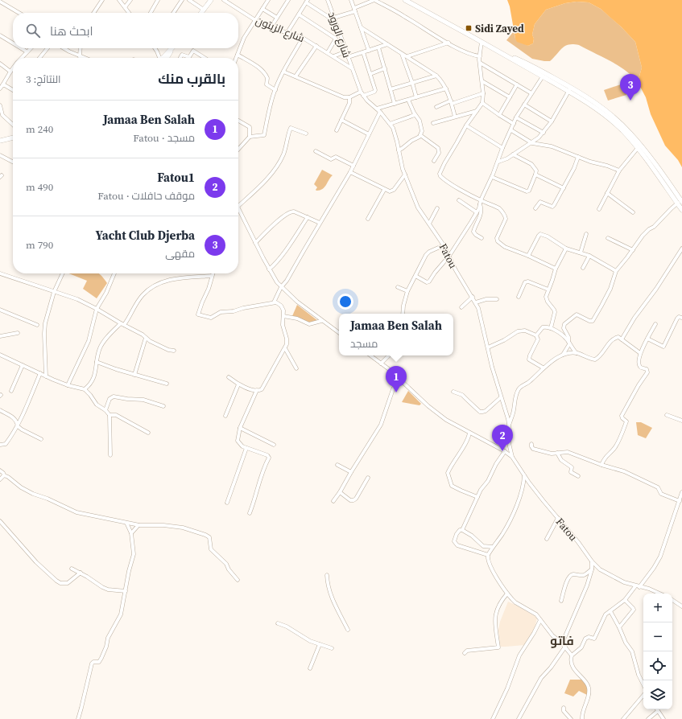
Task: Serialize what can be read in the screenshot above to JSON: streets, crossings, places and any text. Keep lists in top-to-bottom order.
{
  "streets": {
    "street": ["شارع الزيتون", "شارع الورود", "Fatou"]
  },
  "crossings": [
    ["شارع الزيتون", "شارع الورود"],
    ["شارع الزيتون", "Fatou"],
    ["شارع الورود", "Fatou"]
  ],
  "districts": ["فاتو"],
  "places": {
    "transit": ["Sidi Zayed"]
  },
  "page": {
    "search": "ابحث هنا",
    "heading": ["بالقرب منك", "النتائج: 3"],
    "pins": ["3", "1", "2"],
    "list": [
      {
        "mark": "1",
        "name": "Jamaa Ben Salah",
        "note": "مسجد · Fatou",
        "value": "240 m"
      },
      {
        "mark": "2",
        "name": "Fatou1",
        "note": "موقف حافلات · Fatou",
        "value": "490 m"
      },
      {
        "mark": "3",
        "name": "Yacht Club Djerba",
        "note": "مقهى",
        "value": "790 m"
      }
    ],
    "popup": ["Jamaa Ben Salah", "مسجد"],
    "map_buttons": ["+", "−"]
  }
}
